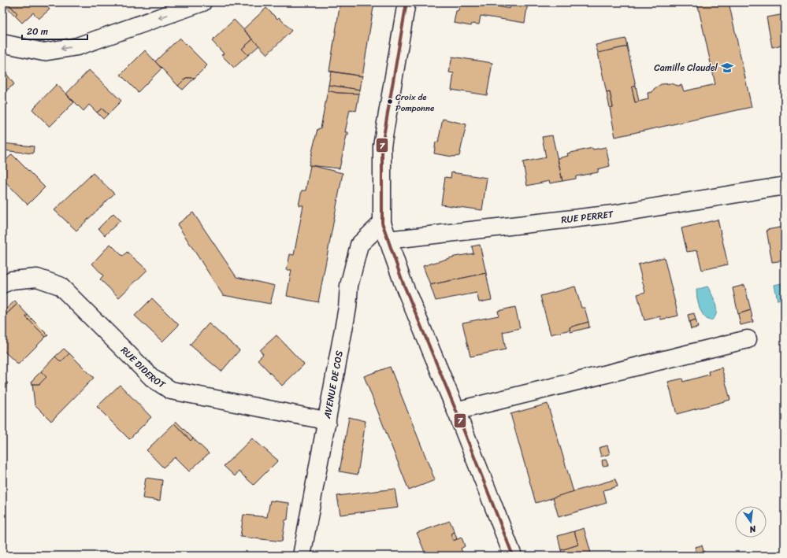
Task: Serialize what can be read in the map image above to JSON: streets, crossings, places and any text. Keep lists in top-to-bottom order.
{
  "streets": {
    "street": ["RUE PERRET", "RUE DIDEROT", "AVENUE DE COS"]
  },
  "crossings": [
    ["RUE DIDEROT", "AVENUE DE COS"]
  ],
  "places": {
    "school or university": ["Camille Claudel"],
    "other": ["Croix de Pomponne"]
  },
  "lines": ["transit line 7"],
  "scale_bar": "20 m",
  "north": "bottom"
}
